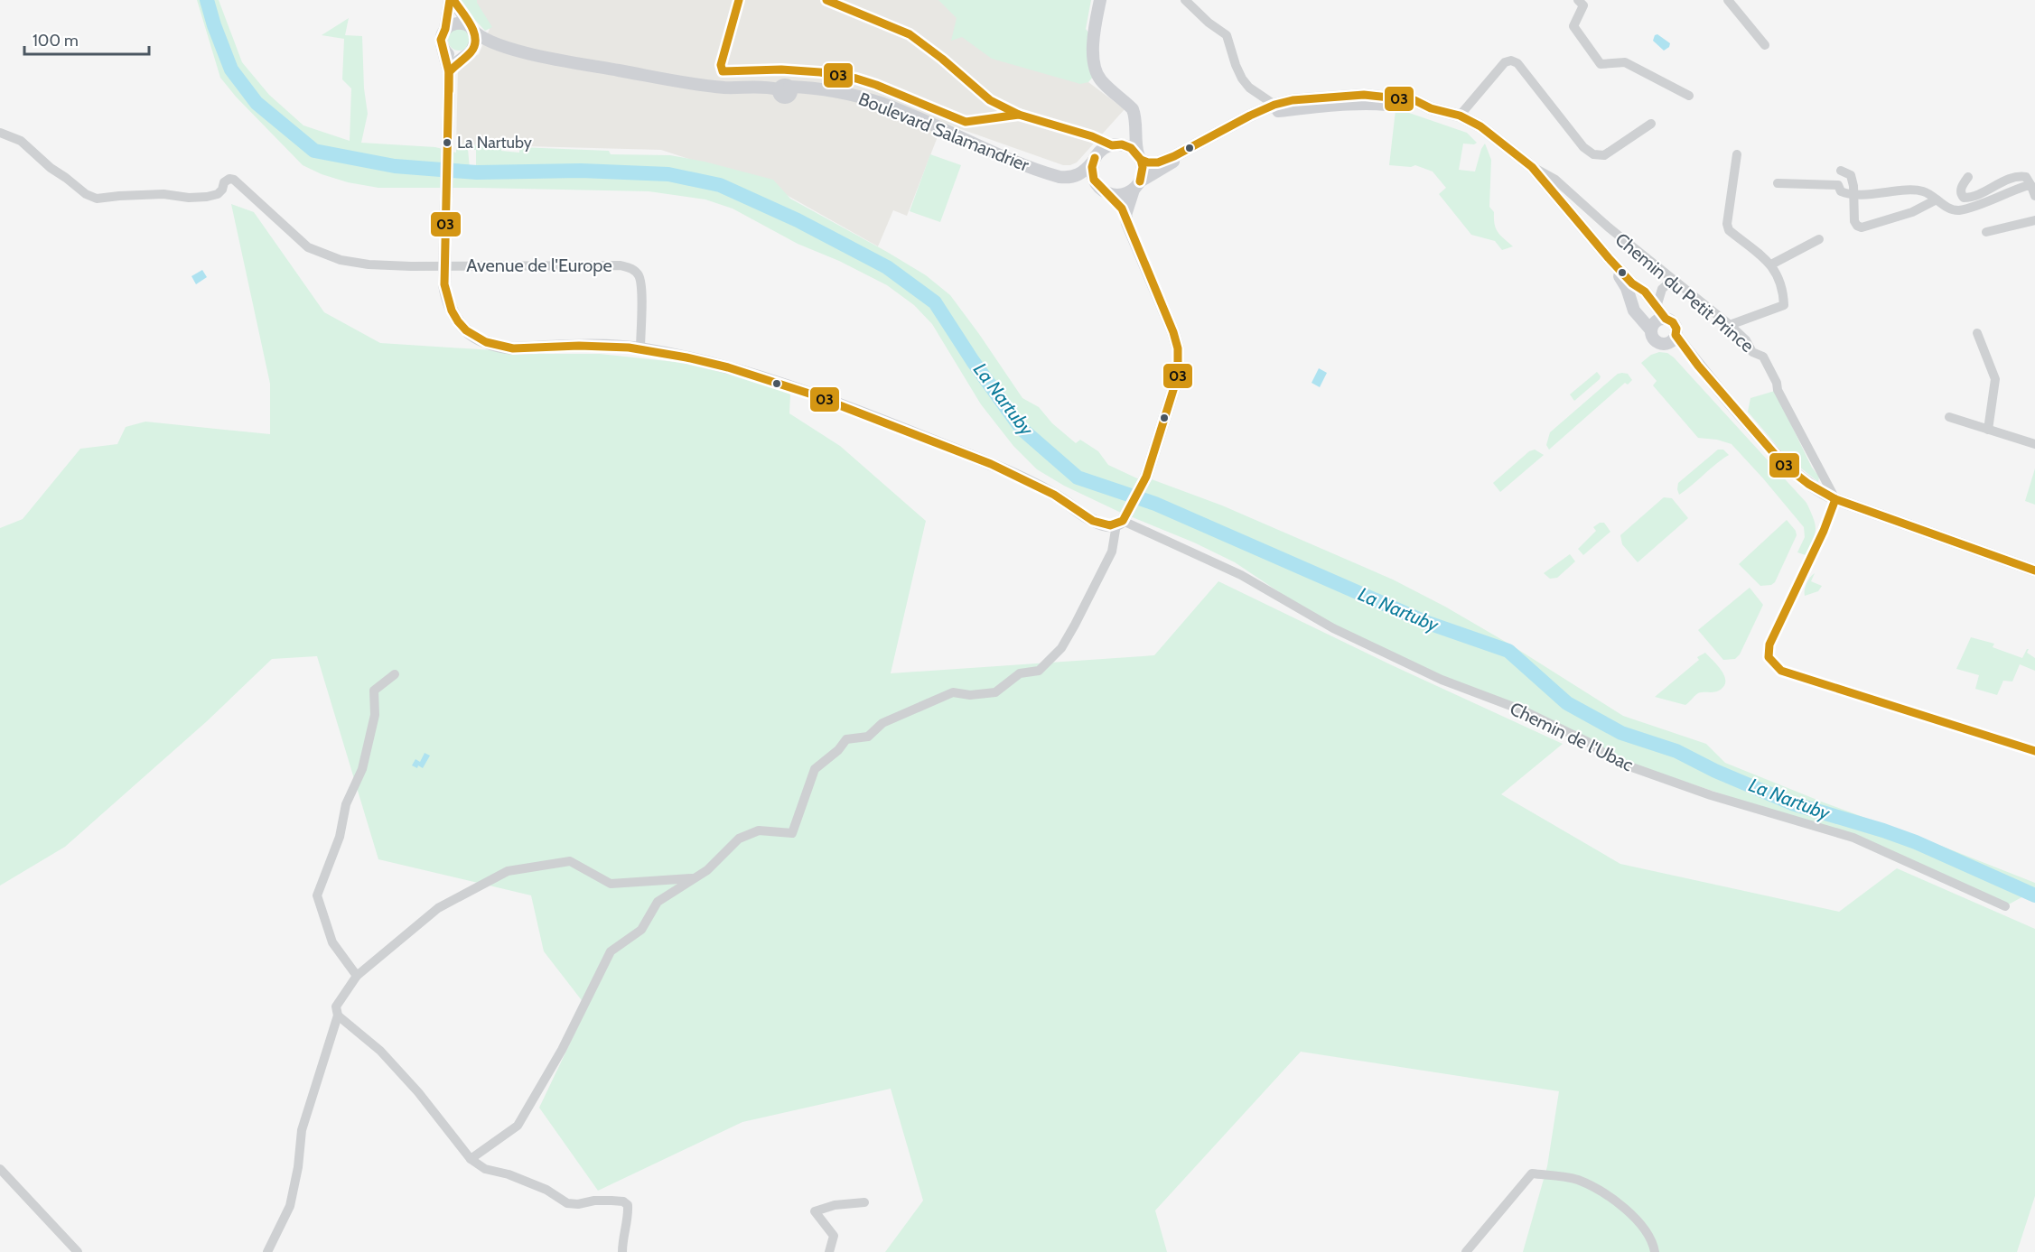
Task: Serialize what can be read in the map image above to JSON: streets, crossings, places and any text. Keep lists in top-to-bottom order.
{
  "streets": {
    "main road": ["Boulevard Salamandrier"],
    "street": ["Avenue de l'Europe", "Chemin du Petit Prince", "Chemin de l'Ubac"]
  },
  "water": ["La Nartuby"],
  "places": ["La Nartuby"],
  "lines": ["transit line 03"],
  "scale_bar": "100 m"
}
